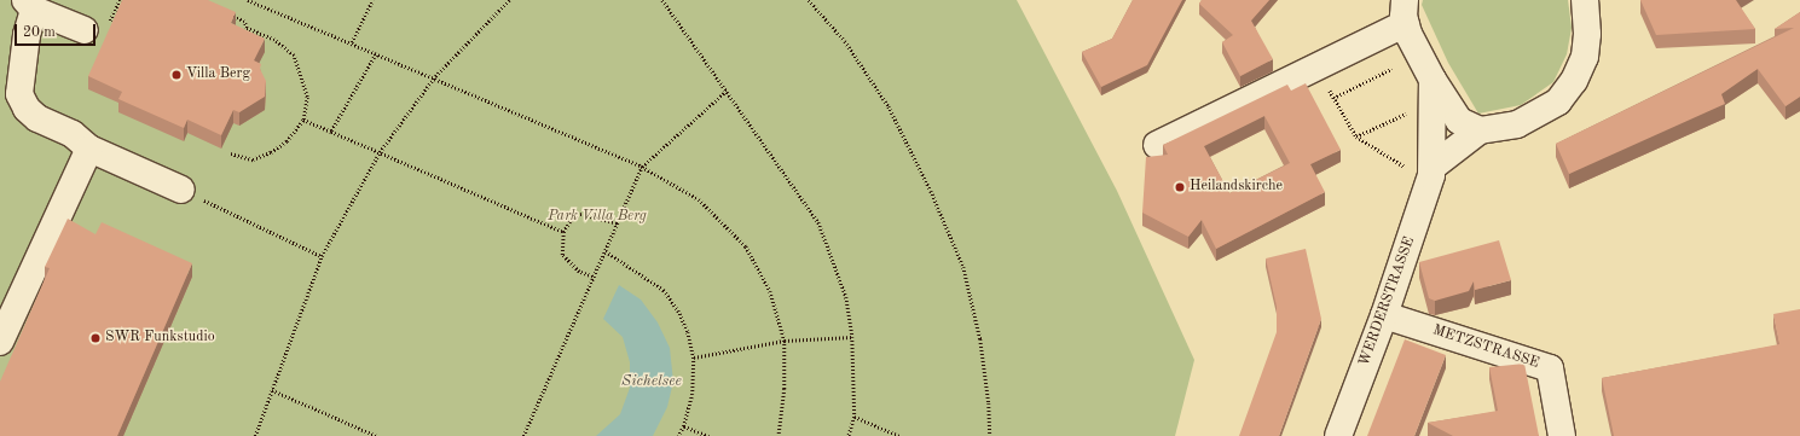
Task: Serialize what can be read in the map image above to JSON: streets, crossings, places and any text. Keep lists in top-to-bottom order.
{
  "streets": {
    "street": ["WERDERSTRASSE", "METZSTRASSE"]
  },
  "crossings": [
    ["WERDERSTRASSE", "METZSTRASSE"]
  ],
  "water": ["Sichelsee"],
  "parks": ["Park Villa Berg"],
  "places": ["Villa Berg", "Heilandskirche", "SWR Funkstudio"],
  "scale_bar": "20 m"
}
